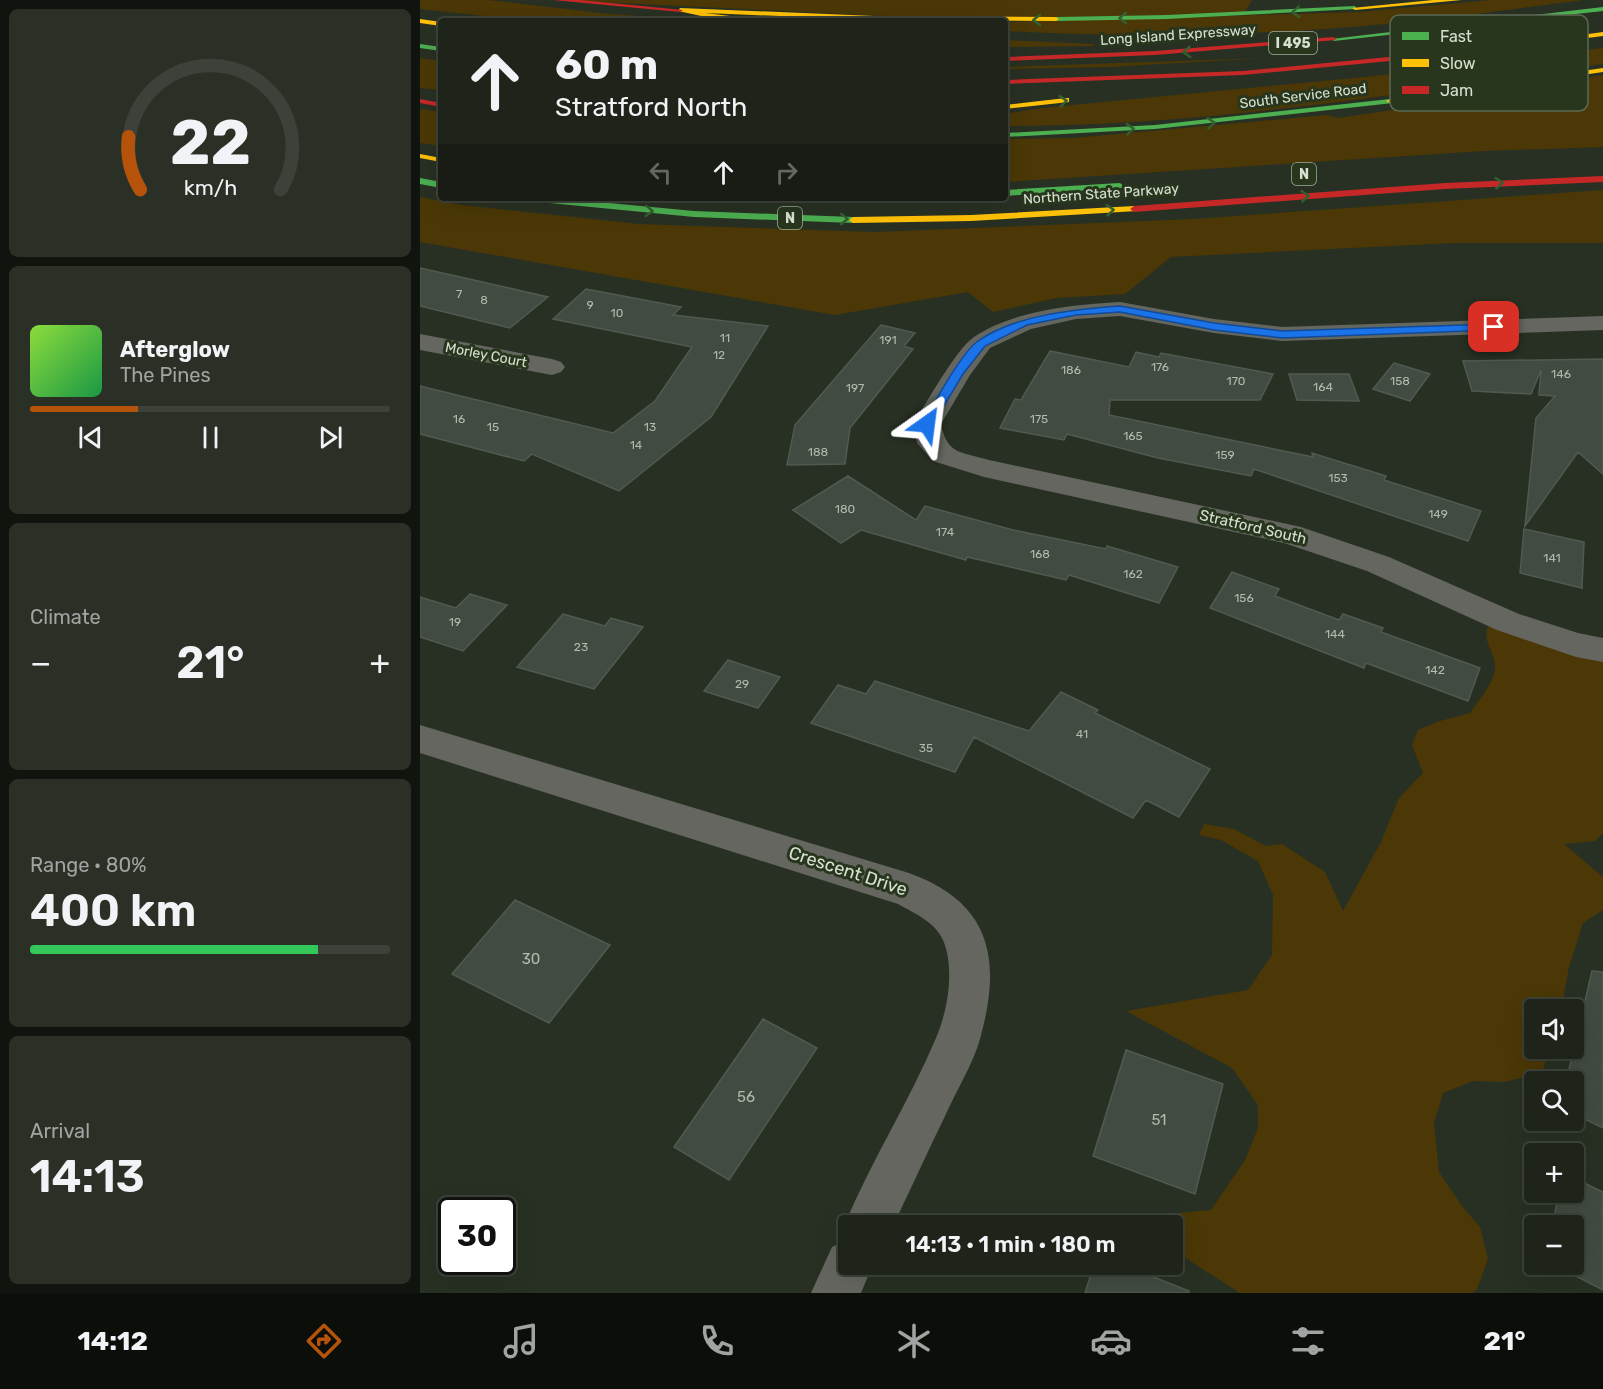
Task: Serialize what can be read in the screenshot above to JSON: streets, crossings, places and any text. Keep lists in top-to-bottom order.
{
  "streets": {
    "main road": [
      "Long Island Expressway",
      "I 495",
      "South Service Road",
      "N",
      "Northern State Parkway"
    ],
    "street": ["Morley Court", "Stratford South", "Crescent Drive"]
  },
  "house_numbers": [
    "7",
    "8",
    "9",
    "10",
    "11",
    "191",
    "12",
    "176",
    "186",
    "146",
    "170",
    "158",
    "164",
    "197",
    "16",
    "175",
    "15",
    "13",
    "165",
    "14",
    "188",
    "159",
    "153",
    "180",
    "149",
    "174",
    "168",
    "141",
    "162",
    "156",
    "19",
    "144",
    "23",
    "142",
    "29",
    "41",
    "35",
    "30",
    "56",
    "51"
  ],
  "legend": ["Fast", "Slow", "Jam"],
  "page": {
    "turn": ["60 m", "Stratford North"],
    "song": ["Afterglow", "The Pines"],
    "tile": [
      "Climate",
      ["Range · 80%", "400 km"],
      ["Arrival", "14:13"]
    ],
    "heat": ["−", "21°", "+"],
    "map_buttons": ["+", "−"],
    "limit": "30",
    "trip": "14:13 · 1 min · 180 m",
    "tabs": ["14:12", "21°"],
    "gauge": ["22", "km/h"]
  }
}
